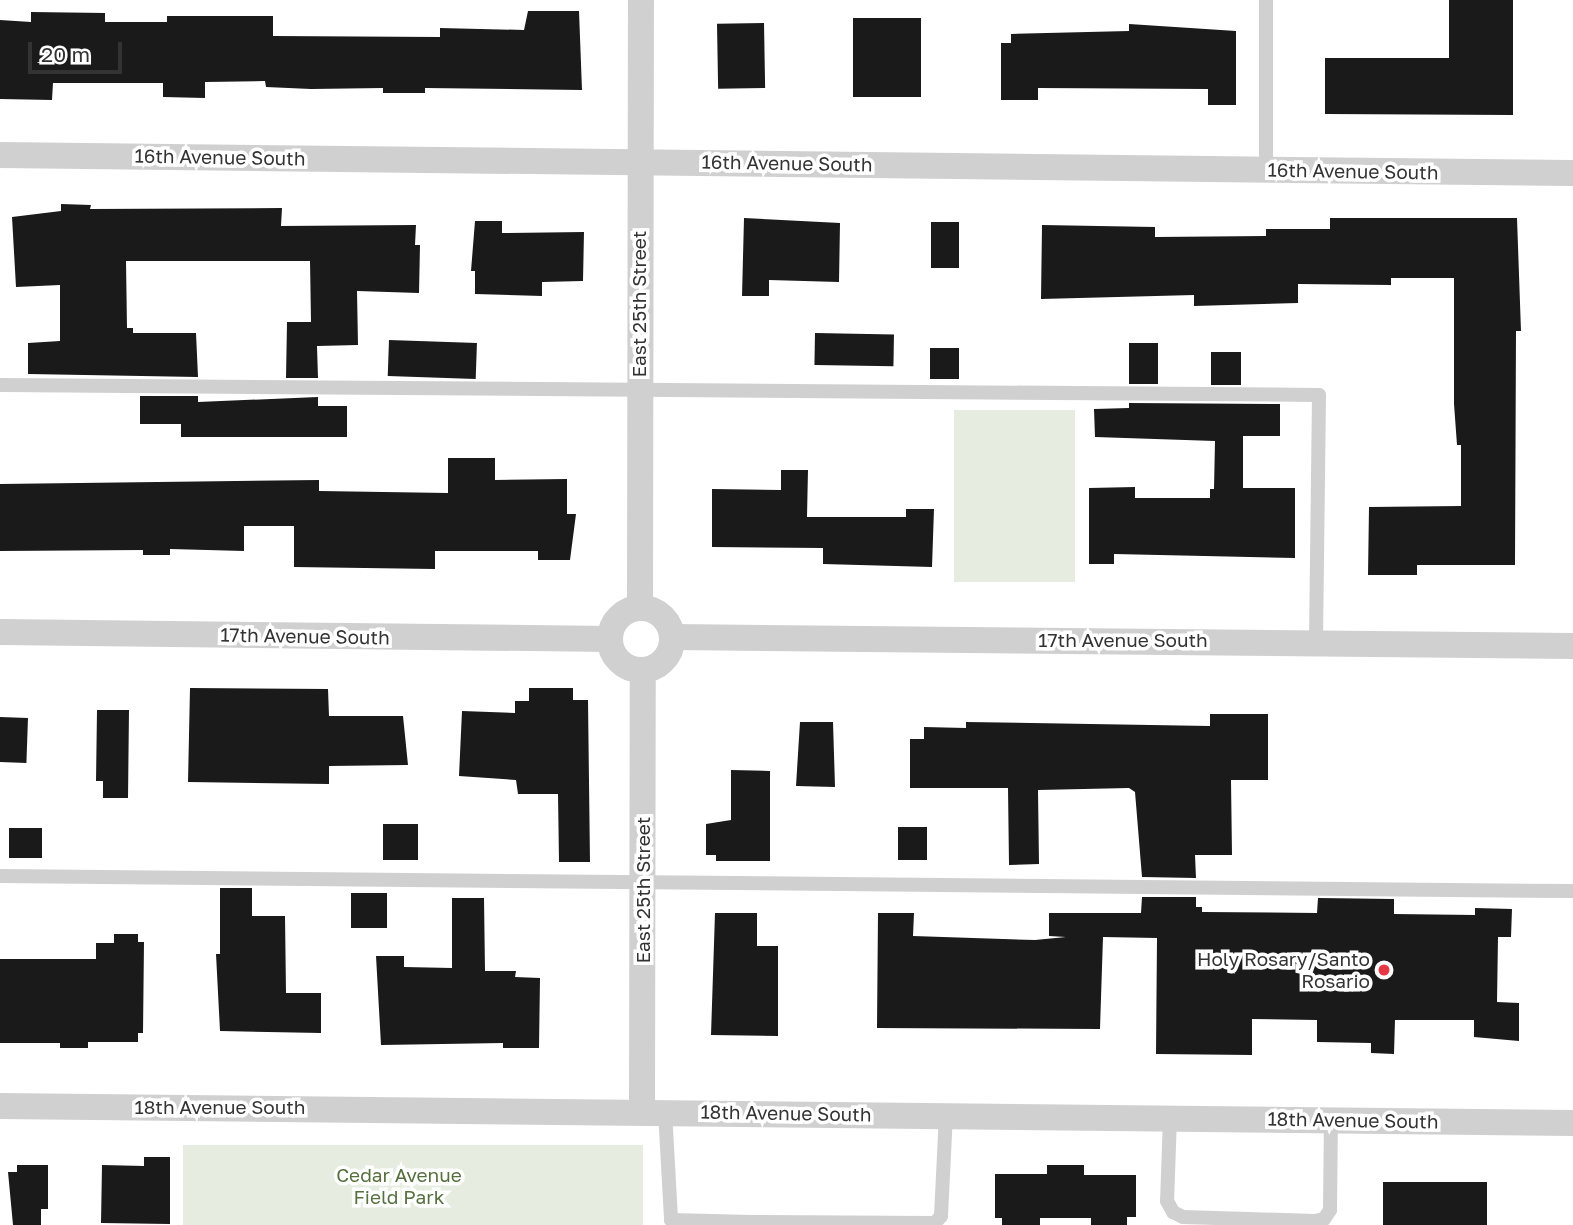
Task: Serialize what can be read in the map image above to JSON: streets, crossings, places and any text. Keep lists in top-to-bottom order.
{
  "streets": {
    "street": [
      "16th Avenue South",
      "East 25th Street",
      "17th Avenue South",
      "18th Avenue South"
    ]
  },
  "crossings": [
    ["16th Avenue South", "East 25th Street"],
    ["East 25th Street", "17th Avenue South"],
    ["East 25th Street", "18th Avenue South"]
  ],
  "parks": ["Cedar Avenue Field Park"],
  "places": ["Holy Rosary/Santo Rosario"],
  "scale_bar": "20 m"
}
